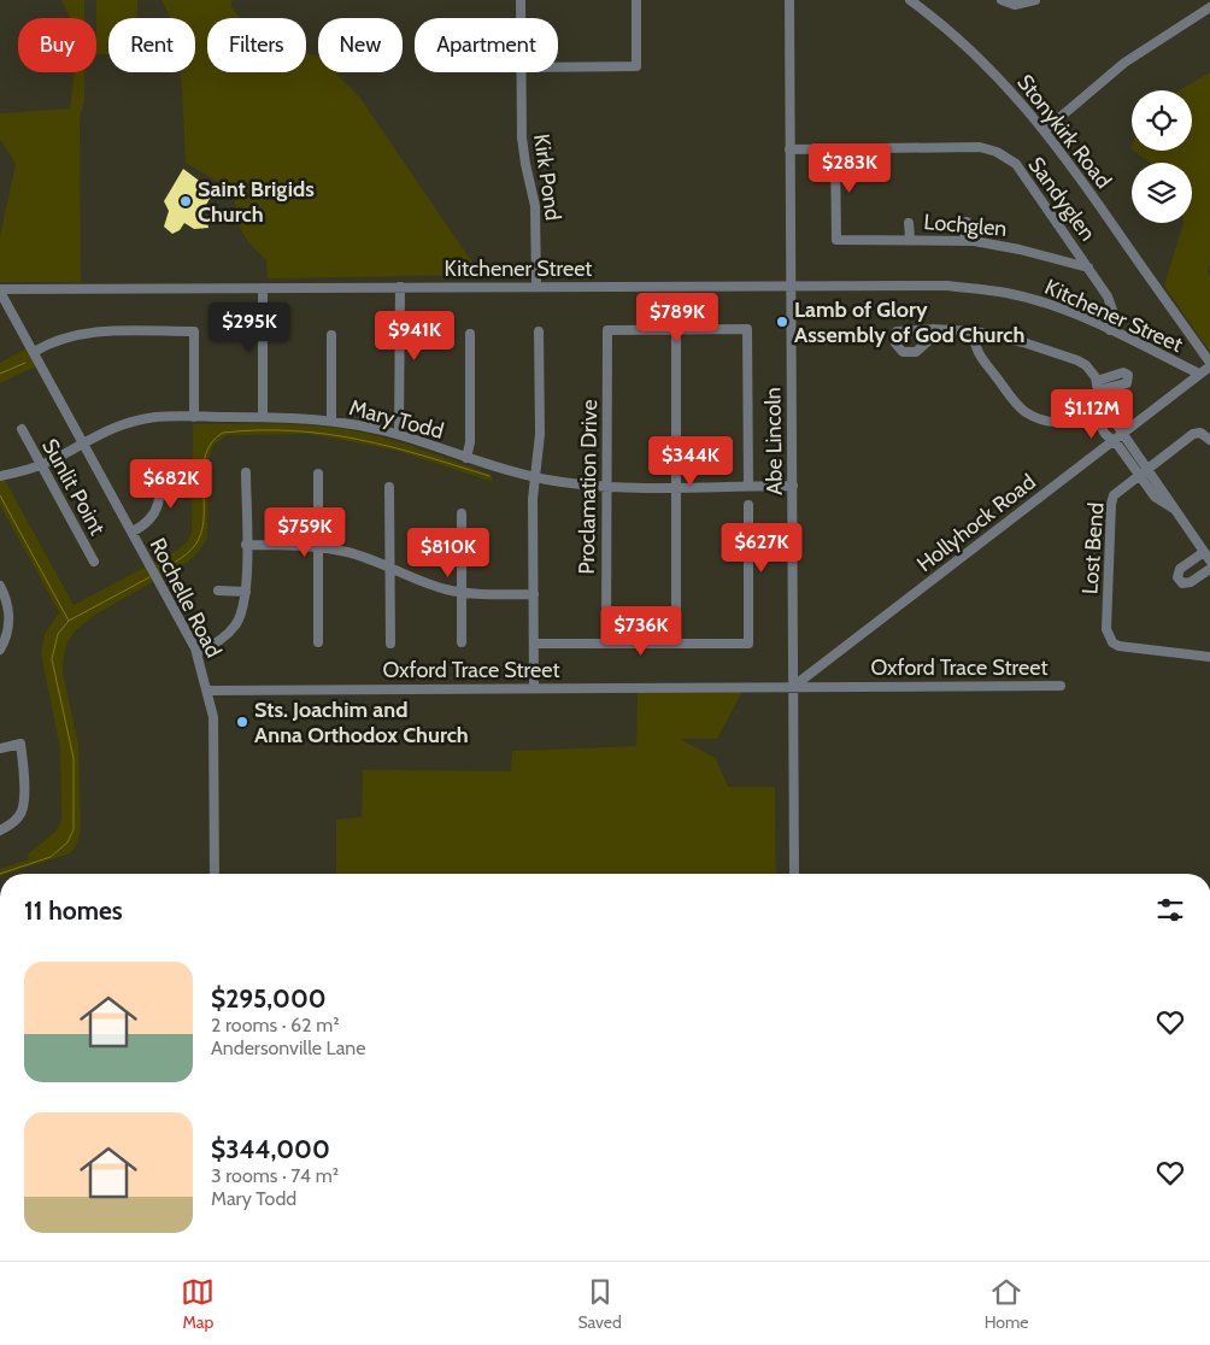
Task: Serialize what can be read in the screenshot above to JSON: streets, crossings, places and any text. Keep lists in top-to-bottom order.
{
  "streets": {
    "street": [
      "Stonykirk Road",
      "Kirk Pond",
      "Sandyglen",
      "Lochglen",
      "Kitchener Street",
      "Mary Todd",
      "Abe Lincoln",
      "Sunlit Point",
      "Proclamation Drive",
      "Hollyhock Road",
      "Lost Bend",
      "Rochelle Road",
      "Oxford Trace Street"
    ]
  },
  "crossings": [
    ["Stonykirk Road", "Hollyhock Road"],
    ["Kirk Pond", "Kitchener Street"],
    ["Sandyglen", "Lochglen"],
    ["Sandyglen", "Kitchener Street"],
    ["Sandyglen", "Abe Lincoln"],
    ["Kitchener Street", "Abe Lincoln"],
    ["Kitchener Street", "Hollyhock Road"],
    ["Kitchener Street", "Rochelle Road"],
    ["Mary Todd", "Abe Lincoln"],
    ["Mary Todd", "Sunlit Point"],
    ["Mary Todd", "Proclamation Drive"],
    ["Mary Todd", "Rochelle Road"],
    ["Abe Lincoln", "Hollyhock Road"],
    ["Abe Lincoln", "Oxford Trace Street"],
    ["Hollyhock Road", "Oxford Trace Street"],
    ["Rochelle Road", "Oxford Trace Street"]
  ],
  "places": ["Saint Brigids Church", "Lamb of Glory Assembly of God Church", "Sts. Joachim and Anna Orthodox Church"],
  "page": {
    "chip": [
      "Buy",
      "Rent",
      "Filters",
      "New",
      "Apartment"
    ],
    "price": [
      "$283K",
      "$789K",
      "$295K",
      "$941K",
      "$1.12M",
      "$344K",
      "$682K",
      "$759K",
      "$627K",
      "$810K",
      "$736K"
    ],
    "heading": "11 homes",
    "list": [
      {
        "name": "$295,000",
        "note": "2 rooms · 62 m² · Andersonville Lane"
      },
      {
        "name": "$344,000",
        "note": "3 rooms · 74 m² · Mary Todd"
      }
    ],
    "tabs": ["Map", "Saved", "Home"]
  }
}
